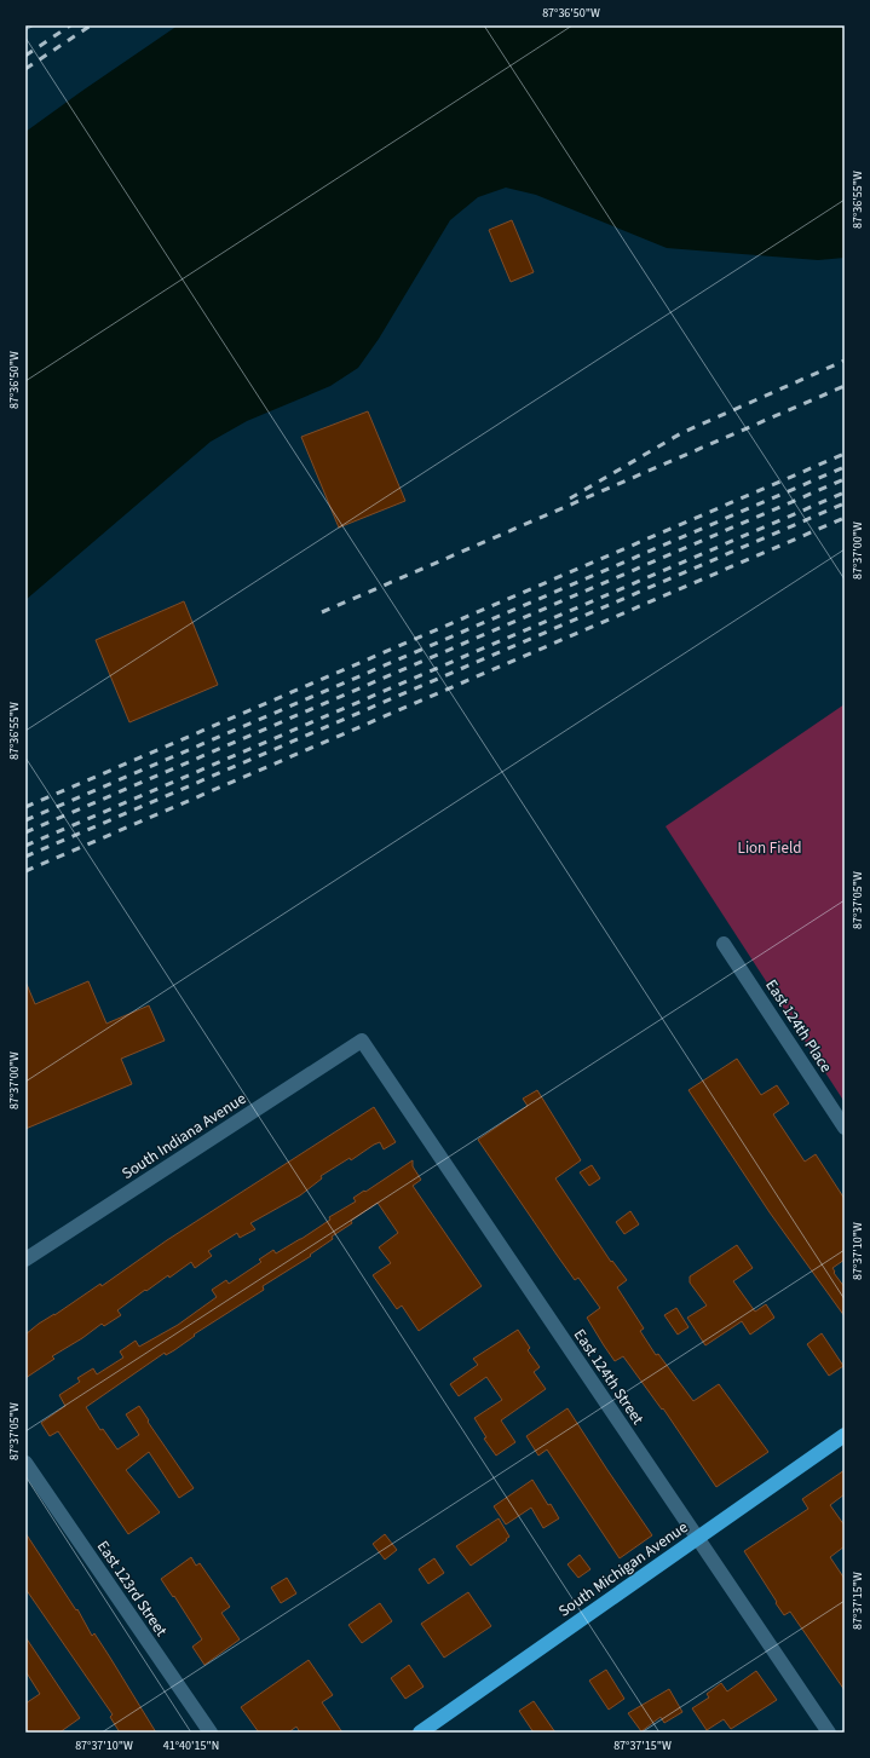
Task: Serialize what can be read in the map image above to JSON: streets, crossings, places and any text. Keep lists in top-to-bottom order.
{
  "streets": {
    "main road": ["South Michigan Avenue"],
    "street": [
      "East 124th Place",
      "South Indiana Avenue",
      "East 124th Street",
      "East 123rd Street"
    ]
  },
  "crossings": [
    ["South Indiana Avenue", "East 124th Street"],
    ["East 124th Street", "South Michigan Avenue"]
  ],
  "parks": ["Lion Field"],
  "coordinates": [
    "87°36'50\"W",
    "87°36'55\"W",
    "87°37'00\"W",
    "87°37'05\"W",
    "87°37'10\"W",
    "87°37'15\"W",
    "41°40'15\"N"
  ]
}
